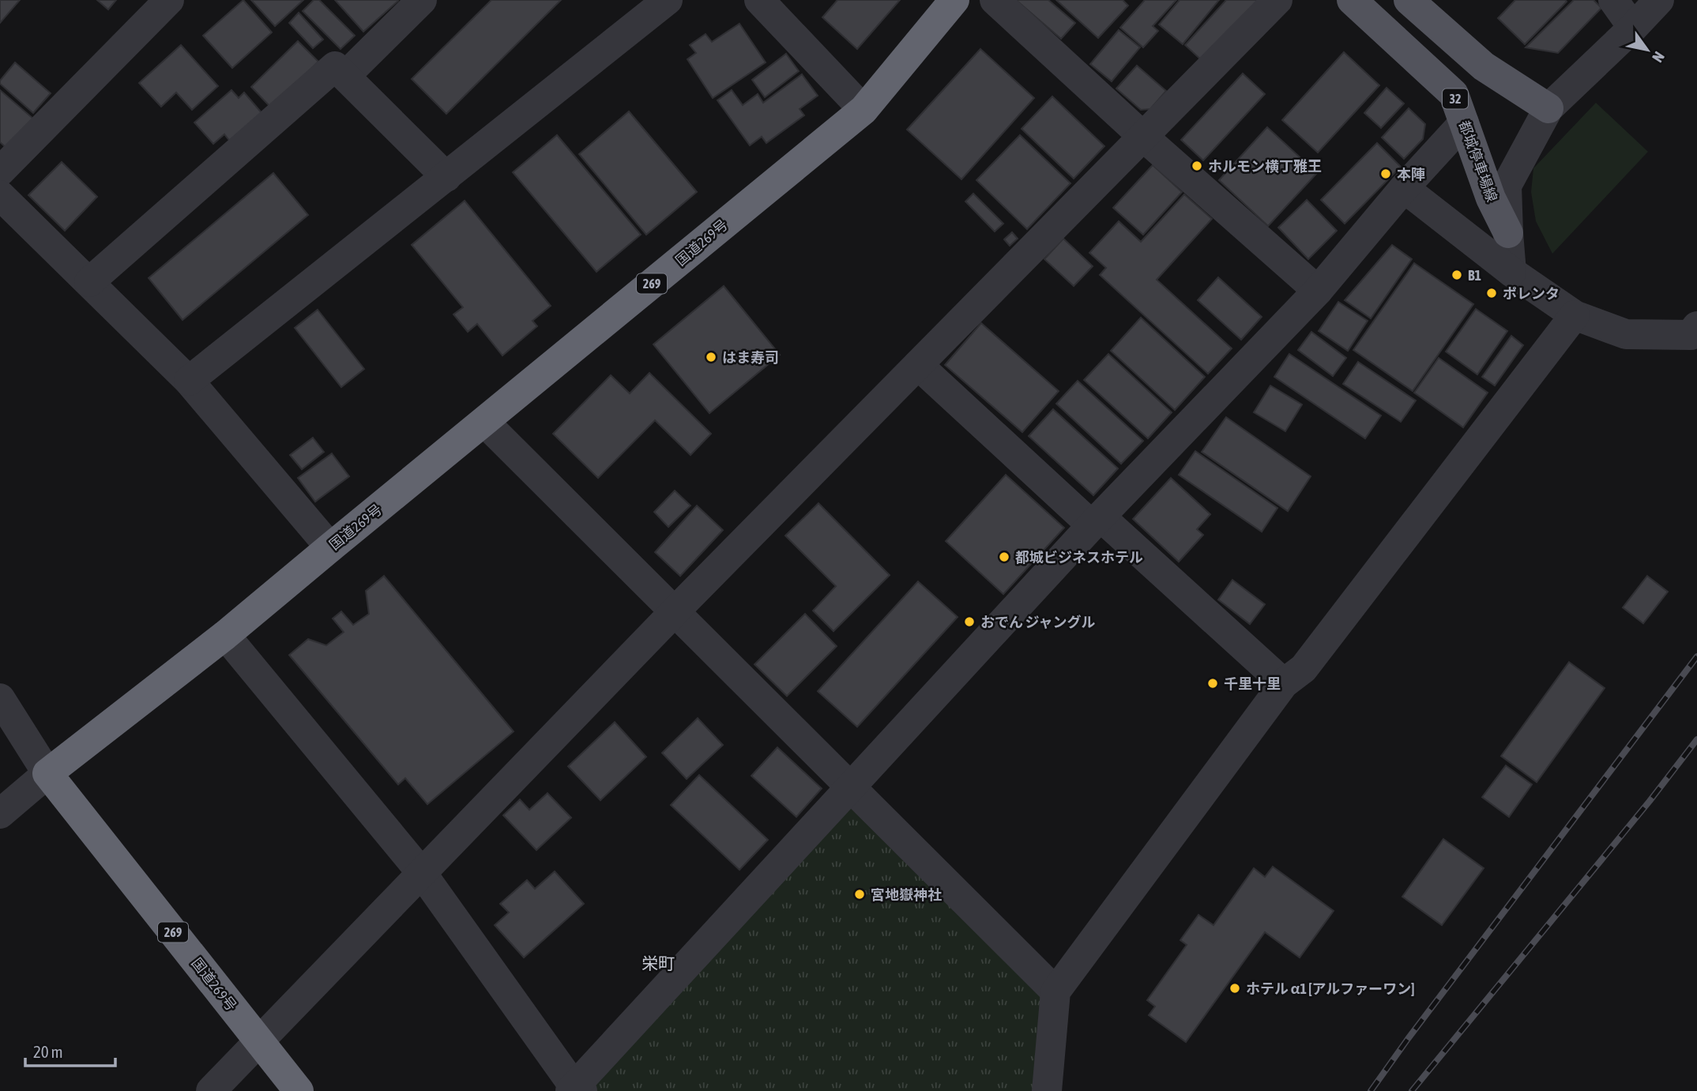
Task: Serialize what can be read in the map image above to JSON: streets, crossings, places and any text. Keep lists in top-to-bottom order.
{
  "streets": {
    "highway": ["国道269号", "269"],
    "main road": ["32", "都城停車場線"]
  },
  "districts": ["栄町"],
  "places": [
    "ホルモン横丁雅王",
    "本陣",
    "B1",
    "ポレンタ",
    "はま寿司",
    "都城ビジネスホテル",
    "おでん ジャングル",
    "千里十里",
    "宮地嶽神社",
    "ホテル α1 [アルファーワン]"
  ],
  "scale_bar": "20 m",
  "north": "bottom right"
}
